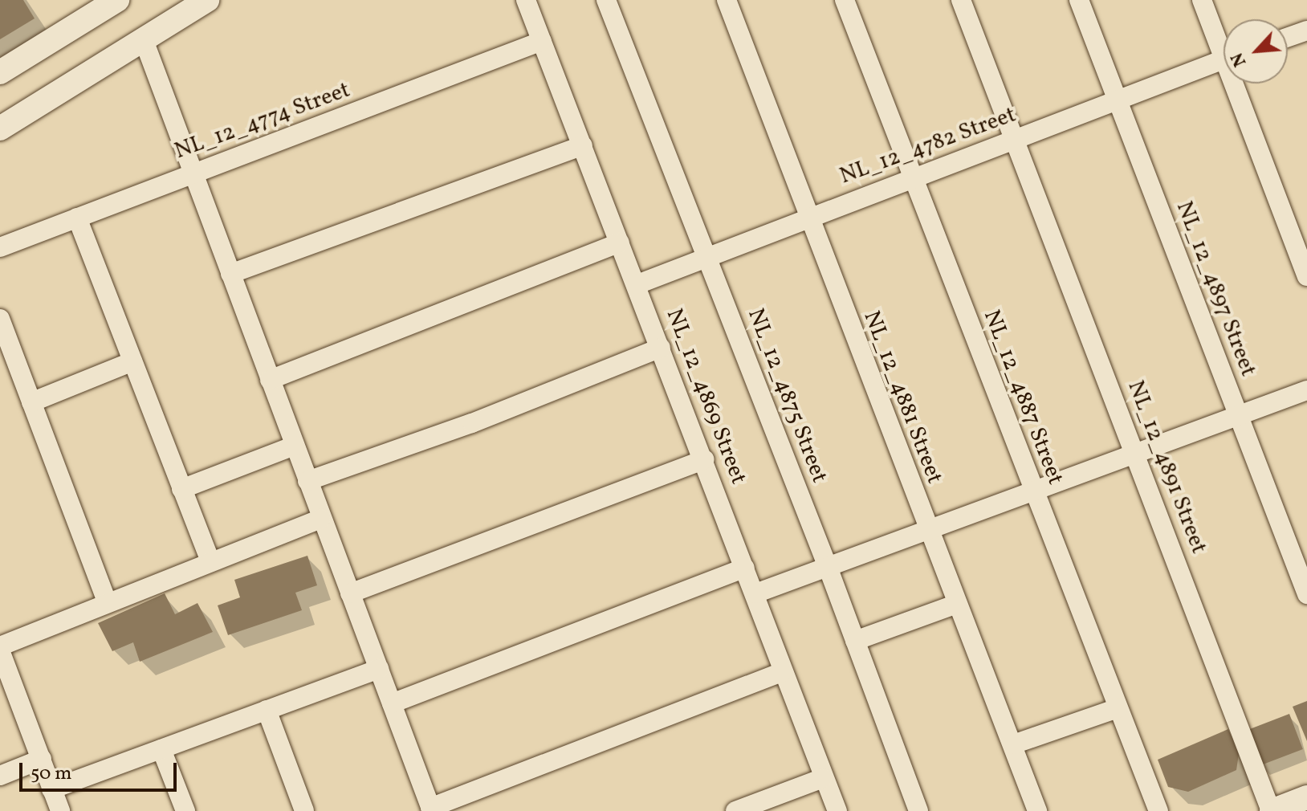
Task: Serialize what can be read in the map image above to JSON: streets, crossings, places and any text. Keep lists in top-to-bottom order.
{
  "streets": {
    "street": [
      "NL_12_4774 Street",
      "NL_12_4782 Street",
      "NL_12_4897 Street",
      "NL_12_4875 Street",
      "NL_12_4869 Street",
      "NL_12_4881 Street",
      "NL_12_4887 Street",
      "NL_12_4891 Street"
    ]
  },
  "crossings": [
    ["NL_12_4774 Street", "NL_12_4869 Street"],
    ["NL_12_4782 Street", "NL_12_4897 Street"],
    ["NL_12_4782 Street", "NL_12_4875 Street"],
    ["NL_12_4782 Street", "NL_12_4869 Street"],
    ["NL_12_4782 Street", "NL_12_4881 Street"],
    ["NL_12_4782 Street", "NL_12_4887 Street"],
    ["NL_12_4782 Street", "NL_12_4891 Street"]
  ],
  "scale_bar": "50 m",
  "north": "bottom left"
}
